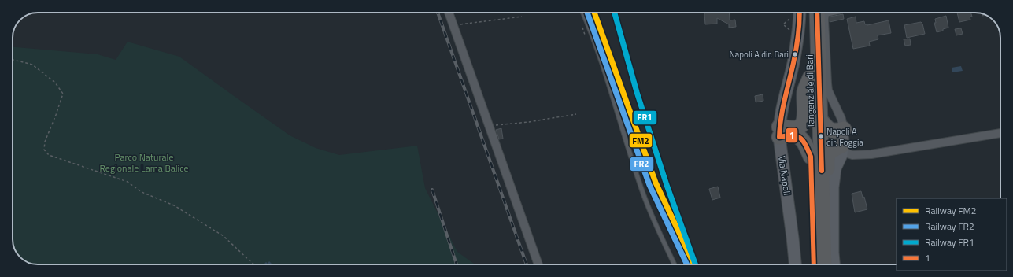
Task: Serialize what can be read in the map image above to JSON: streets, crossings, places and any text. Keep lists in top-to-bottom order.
{
  "streets": {
    "highway": ["Tangenziale di Bari"],
    "street": ["Via Napoli"]
  },
  "parks": ["Parco Naturale Regionale Lama Balice"],
  "places": ["Napoli A dir. Bari", "Napoli A dir. Foggia"],
  "lines": [
    "rail line FM2",
    "rail line FR2",
    "rail line FR1",
    "transit line 1"
  ],
  "legend": [
    "Railway FM2",
    "Railway FR2",
    "Railway FR1",
    "1"
  ]
}
